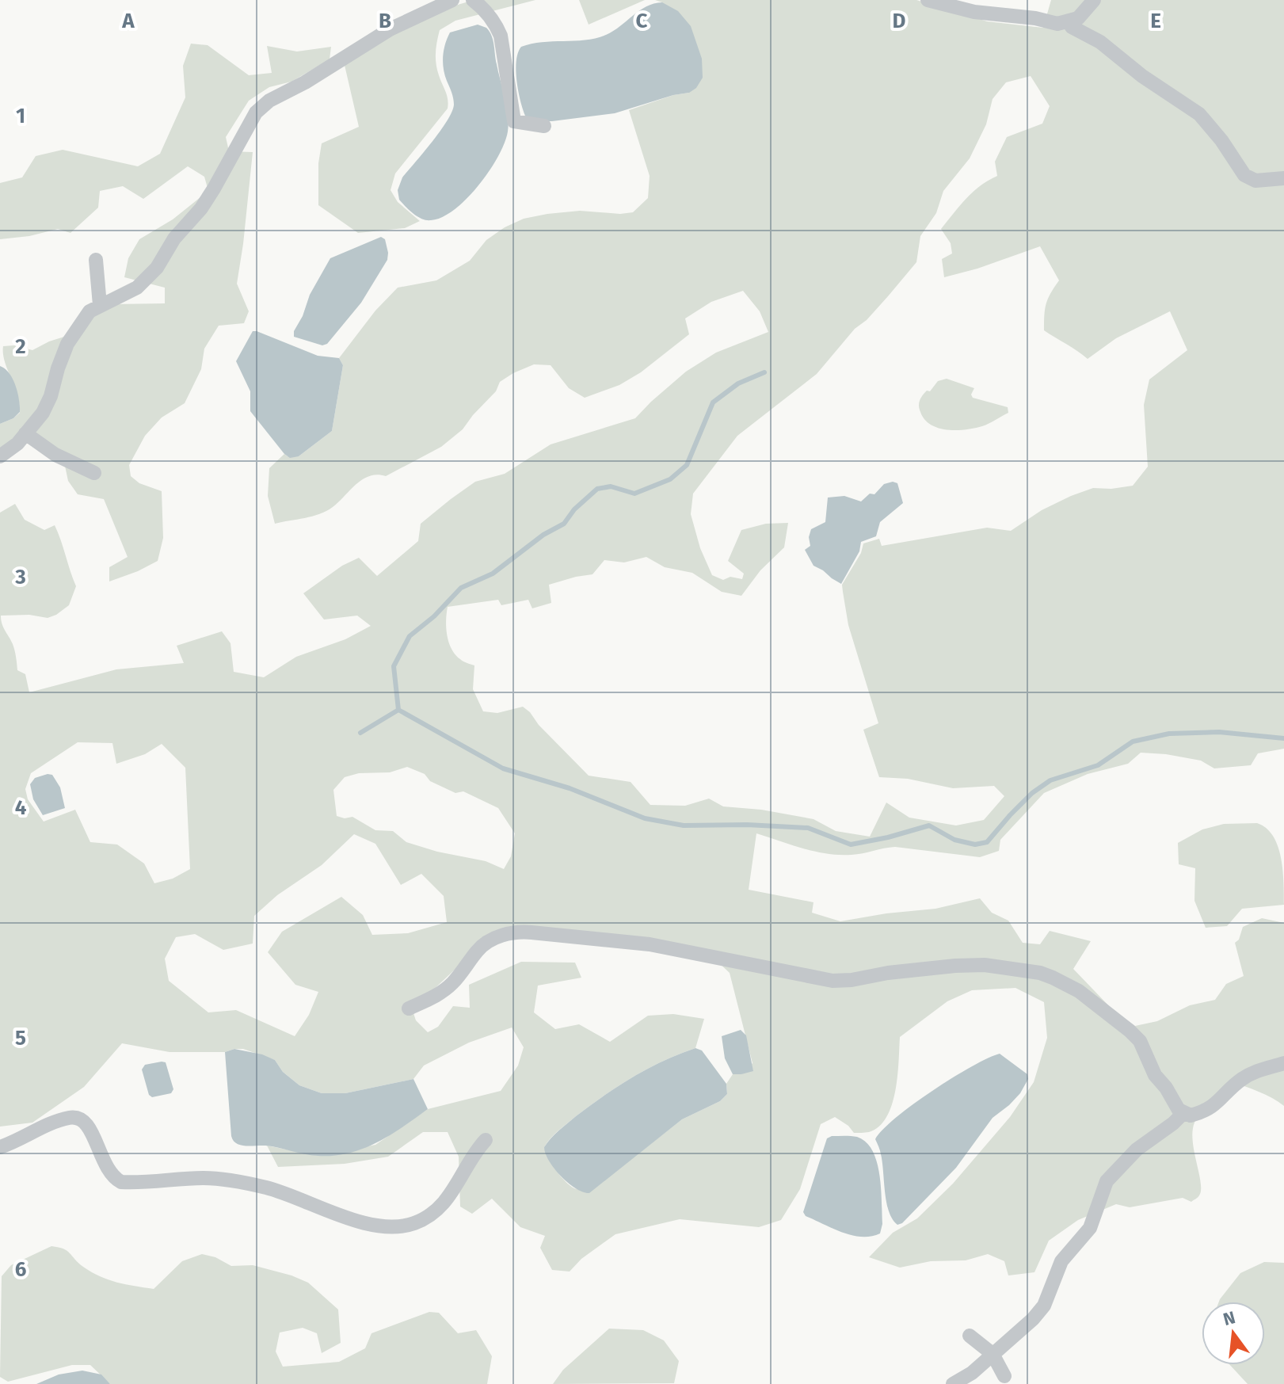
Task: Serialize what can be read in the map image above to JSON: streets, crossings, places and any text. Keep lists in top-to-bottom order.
{
  "north": "top",
  "grid": {
    "columns": [
      "A",
      "B",
      "C",
      "D",
      "E"
    ],
    "rows": [
      "1",
      "2",
      "3",
      "4",
      "5",
      "6"
    ]
  }
}
